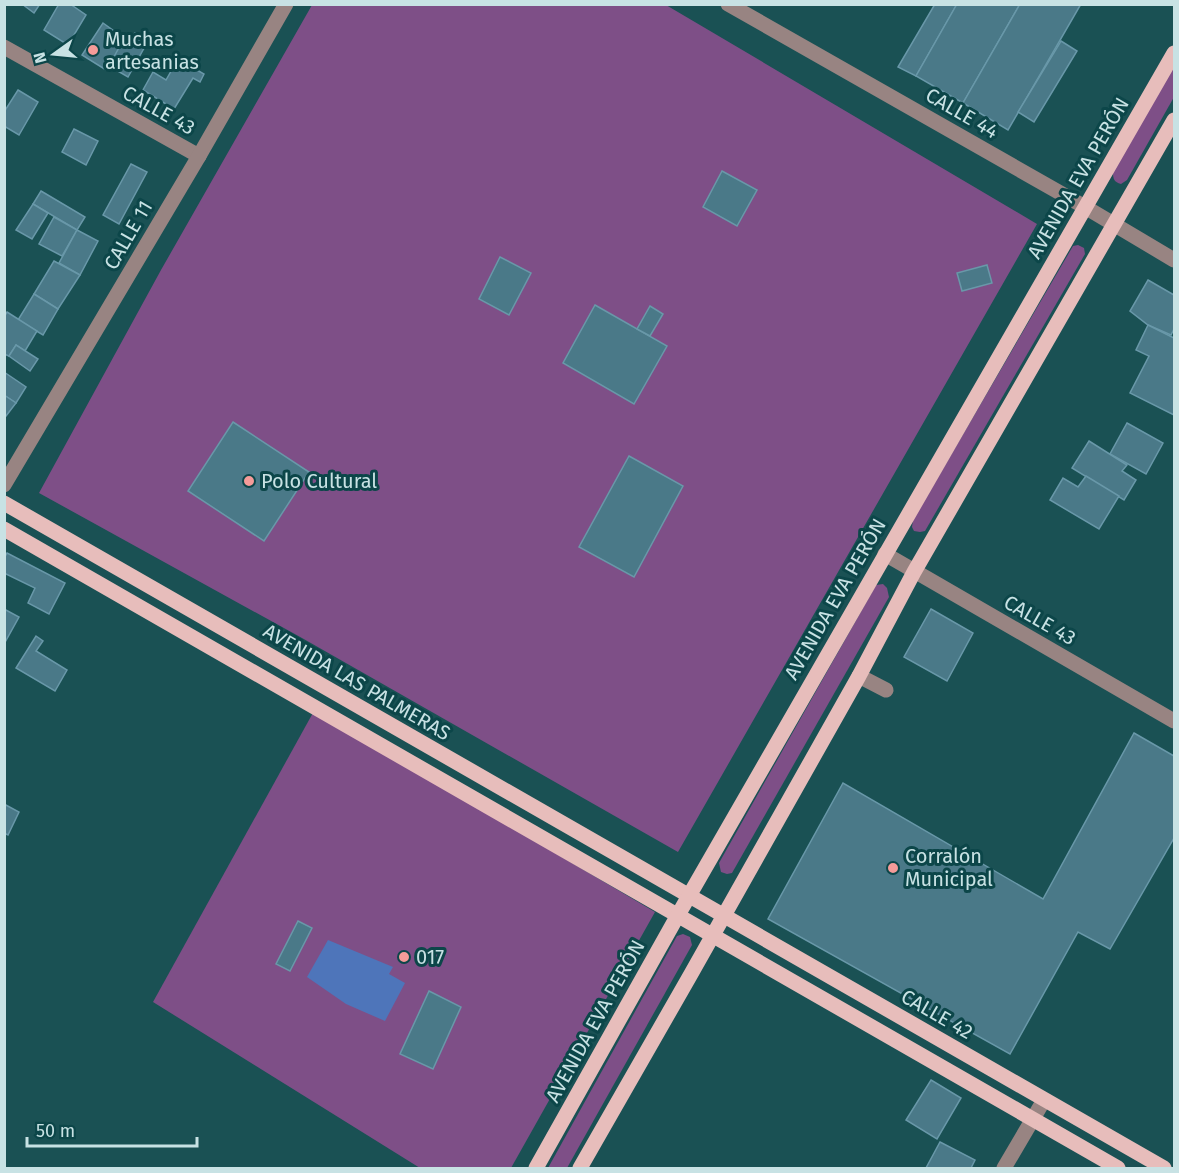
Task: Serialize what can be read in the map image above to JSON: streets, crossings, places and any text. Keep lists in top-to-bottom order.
{
  "streets": {
    "main road": ["AVENIDA EVA PERÓN", "AVENIDA LAS PALMERAS", "CALLE 42"],
    "street": ["CALLE 43", "CALLE 44", "CALLE 11"]
  },
  "crossings": [
    ["CALLE 43", "AVENIDA EVA PERÓN"],
    ["CALLE 43", "CALLE 11"],
    ["CALLE 44", "AVENIDA EVA PERÓN"],
    ["AVENIDA EVA PERÓN", "AVENIDA LAS PALMERAS"],
    ["AVENIDA EVA PERÓN", "CALLE 42"],
    ["AVENIDA LAS PALMERAS", "CALLE 42"]
  ],
  "places": [
    "Muchas artesanias",
    "Polo Cultural",
    "Corralón Municipal",
    "017"
  ],
  "scale_bar": "50 m",
  "north": "left"
}
